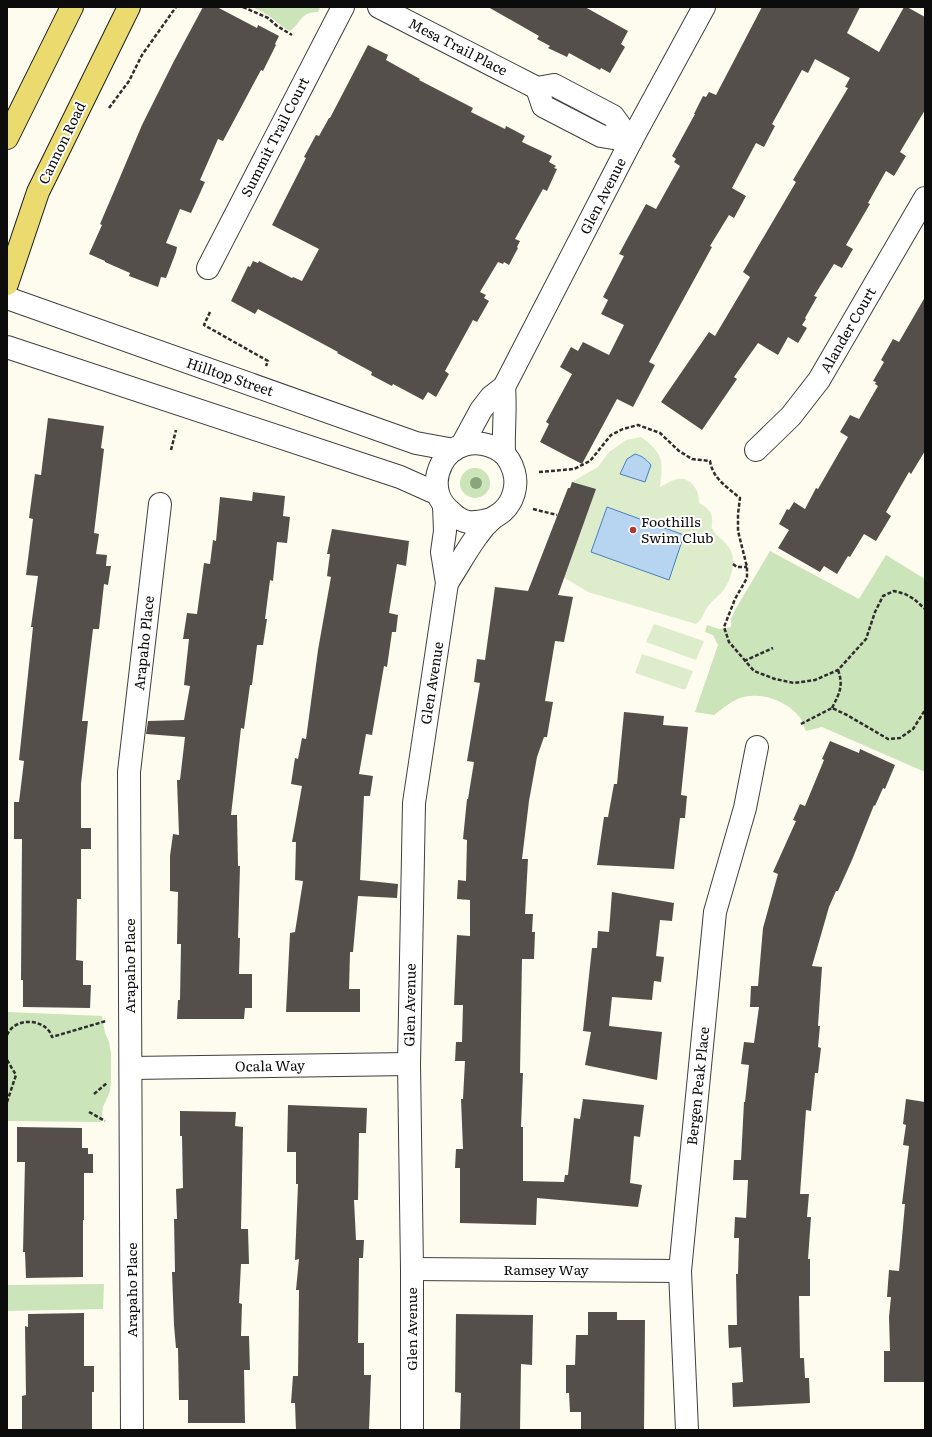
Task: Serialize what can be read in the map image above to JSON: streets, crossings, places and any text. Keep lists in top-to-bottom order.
{
  "streets": {
    "main road": ["Cannon Road"],
    "street": [
      "Mesa Trail Place",
      "Summit Trail Court",
      "Glen Avenue",
      "Alander Court",
      "Hilltop Street",
      "Arapaho Place",
      "Ocala Way",
      "Bergen Peak Place",
      "Ramsey Way"
    ]
  },
  "crossings": [
    ["Mesa Trail Place", "Glen Avenue"],
    ["Glen Avenue", "Hilltop Street"],
    ["Glen Avenue", "Ocala Way"],
    ["Glen Avenue", "Ramsey Way"],
    ["Arapaho Place", "Ocala Way"],
    ["Bergen Peak Place", "Ramsey Way"]
  ],
  "places": ["Foothills Swim Club"]
}
